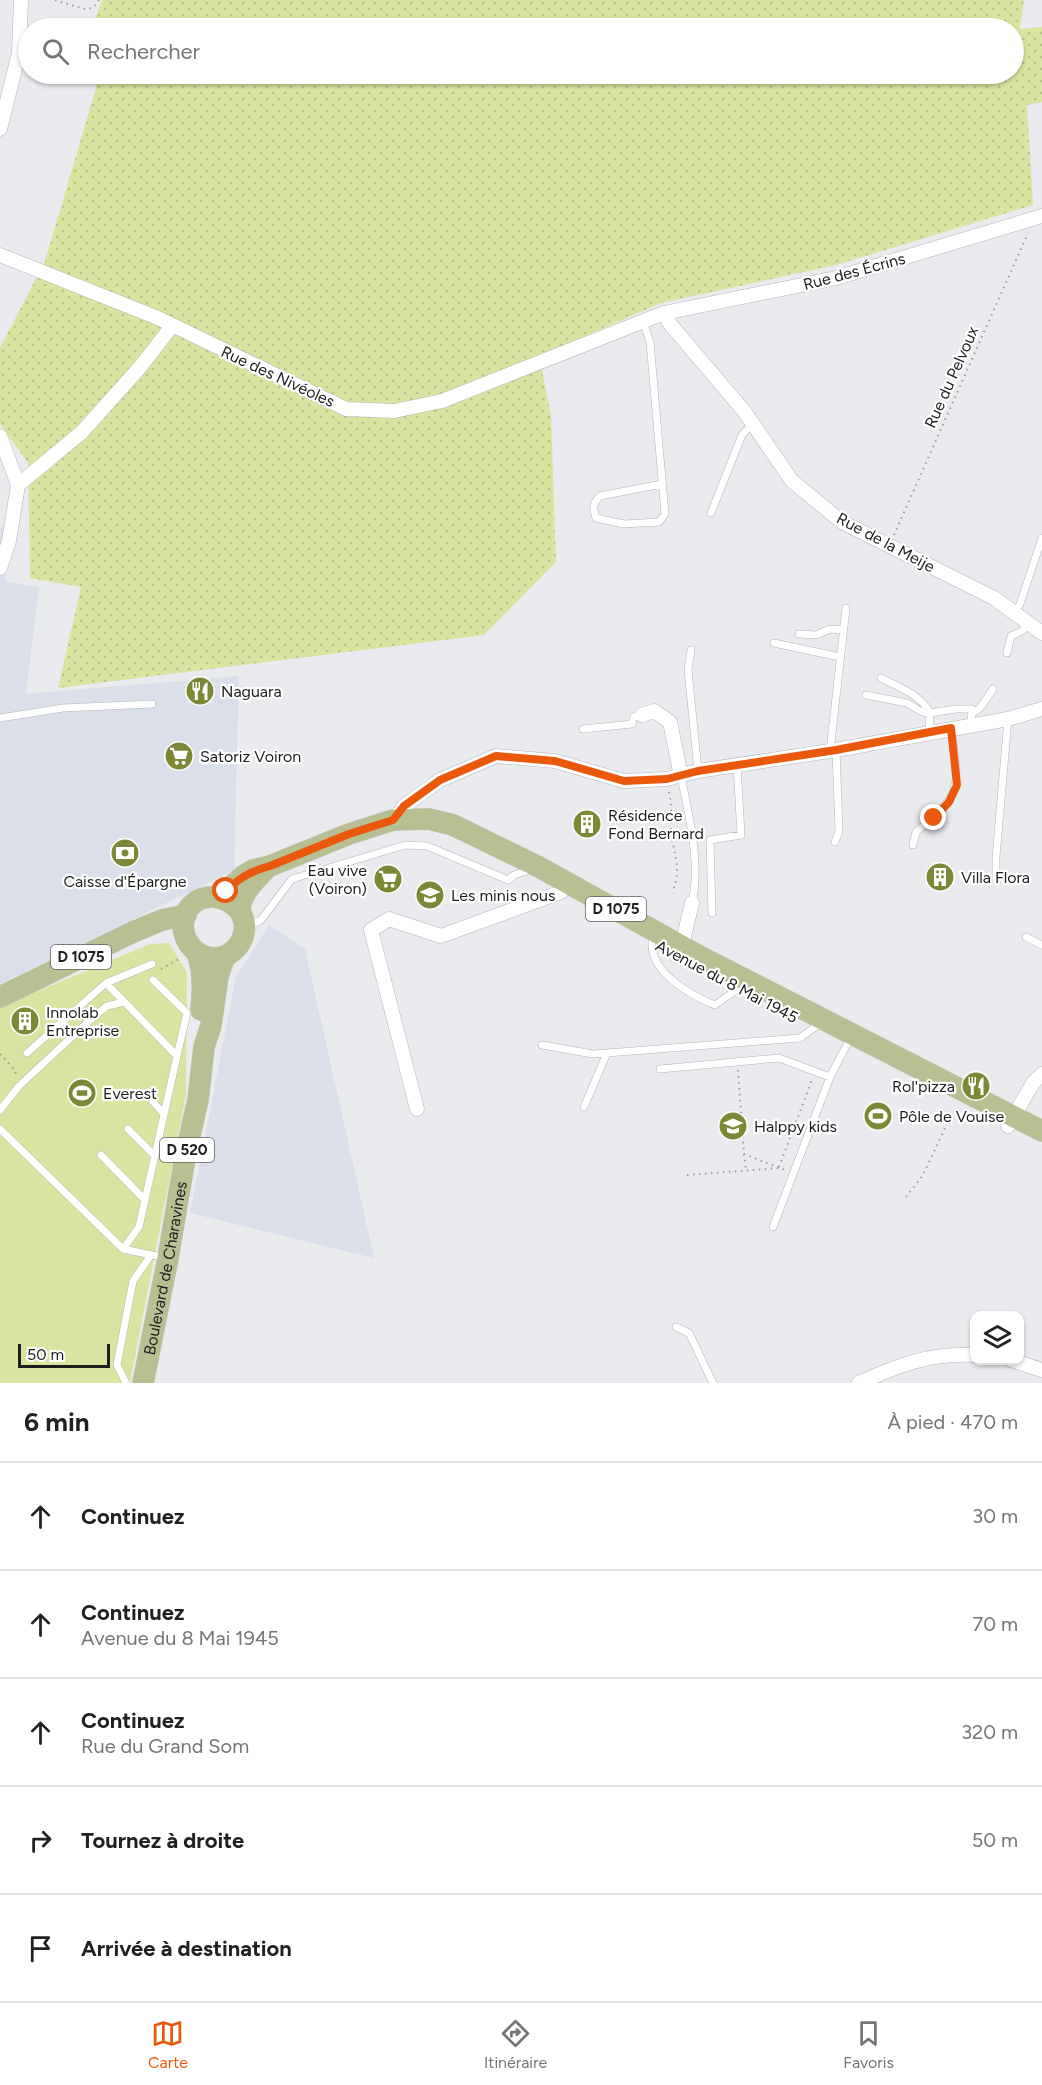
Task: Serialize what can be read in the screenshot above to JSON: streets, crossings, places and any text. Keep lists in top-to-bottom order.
{
  "streets": {
    "main road": [
      "D 1075",
      "Avenue du 8 Mai 1945",
      "D 520",
      "Boulevard de Charavines"
    ],
    "street": ["Rue des Écrins", "Rue des Nivéoles", "Rue de la Meije"],
    "path": ["Rue du Pelvoux"]
  },
  "crossings": [
    ["Rue des Écrins", "Rue des Nivéoles"],
    ["Rue des Écrins", "Rue du Pelvoux"],
    ["Rue des Écrins", "Rue de la Meije"],
    ["Rue des Nivéoles", "Rue de la Meije"],
    ["Rue du Pelvoux", "Rue de la Meije"],
    ["D 1075", "Avenue du 8 Mai 1945"],
    ["D 1075", "Boulevard de Charavines"]
  ],
  "places": {
    "restaurant": ["Naguara", "Rol'pizza"],
    "supermarket": ["Satoriz Voiron", "Eau vive (Voiron)"],
    "building": ["Résidence Fond Bernard", "Villa Flora", "Innolab Entreprise"],
    "bank": ["Caisse d'Épargne"],
    "school or university": ["Les minis nous", "Halppy kids"],
    "sports": ["Everest", "Pôle de Vouise"]
  },
  "scale_bar": "50 m",
  "page": {
    "search": "Rechercher",
    "scale": "50 m",
    "heading": ["6 min", "À pied · 470 m"],
    "list": [
      ["Continuez", "30 m"],
      ["Continuez", "Avenue du 8 Mai 1945", "70 m"],
      ["Continuez", "Rue du Grand Som", "320 m"],
      ["Tournez à droite", "50 m"],
      "Arrivée à destination"
    ],
    "nav": ["Carte", "Itinéraire", "Favoris"]
  }
}
